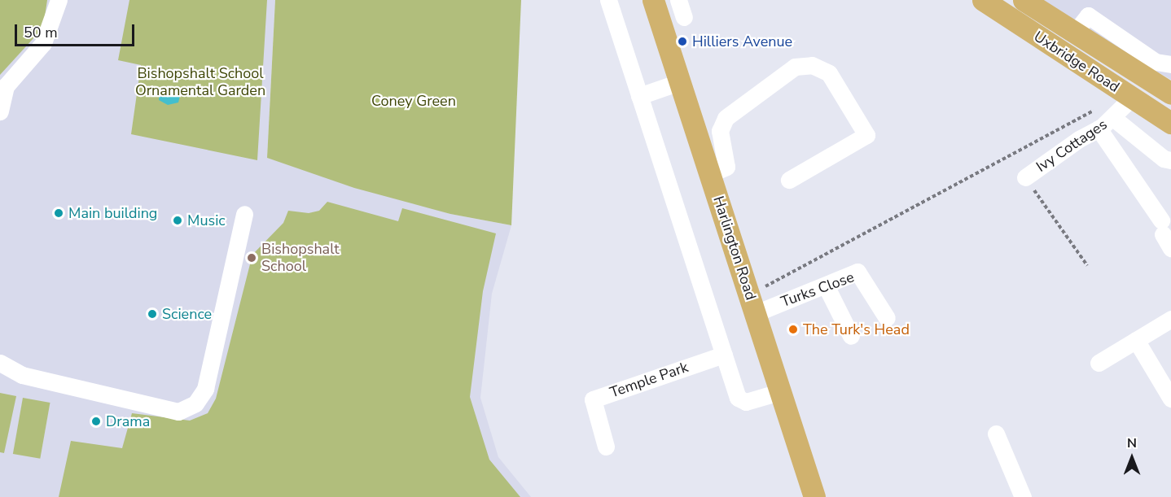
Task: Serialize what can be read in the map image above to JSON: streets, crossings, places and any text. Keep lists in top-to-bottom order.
{
  "streets": {
    "main road": ["Uxbridge Road", "Harlington Road"],
    "street": ["Ivy Cottages", "Turks Close", "Temple Park"]
  },
  "crossings": [
    ["Uxbridge Road", "Ivy Cottages"],
    ["Harlington Road", "Turks Close"]
  ],
  "parks": ["Bishopshalt School Ornamental Garden", "Coney Green"],
  "places": [
    "Hilliers Avenue",
    "Main building",
    "Music",
    "Bishopshalt School",
    "Science",
    "The Turk's Head",
    "Drama"
  ],
  "scale_bar": "50 m",
  "north": "top"
}
